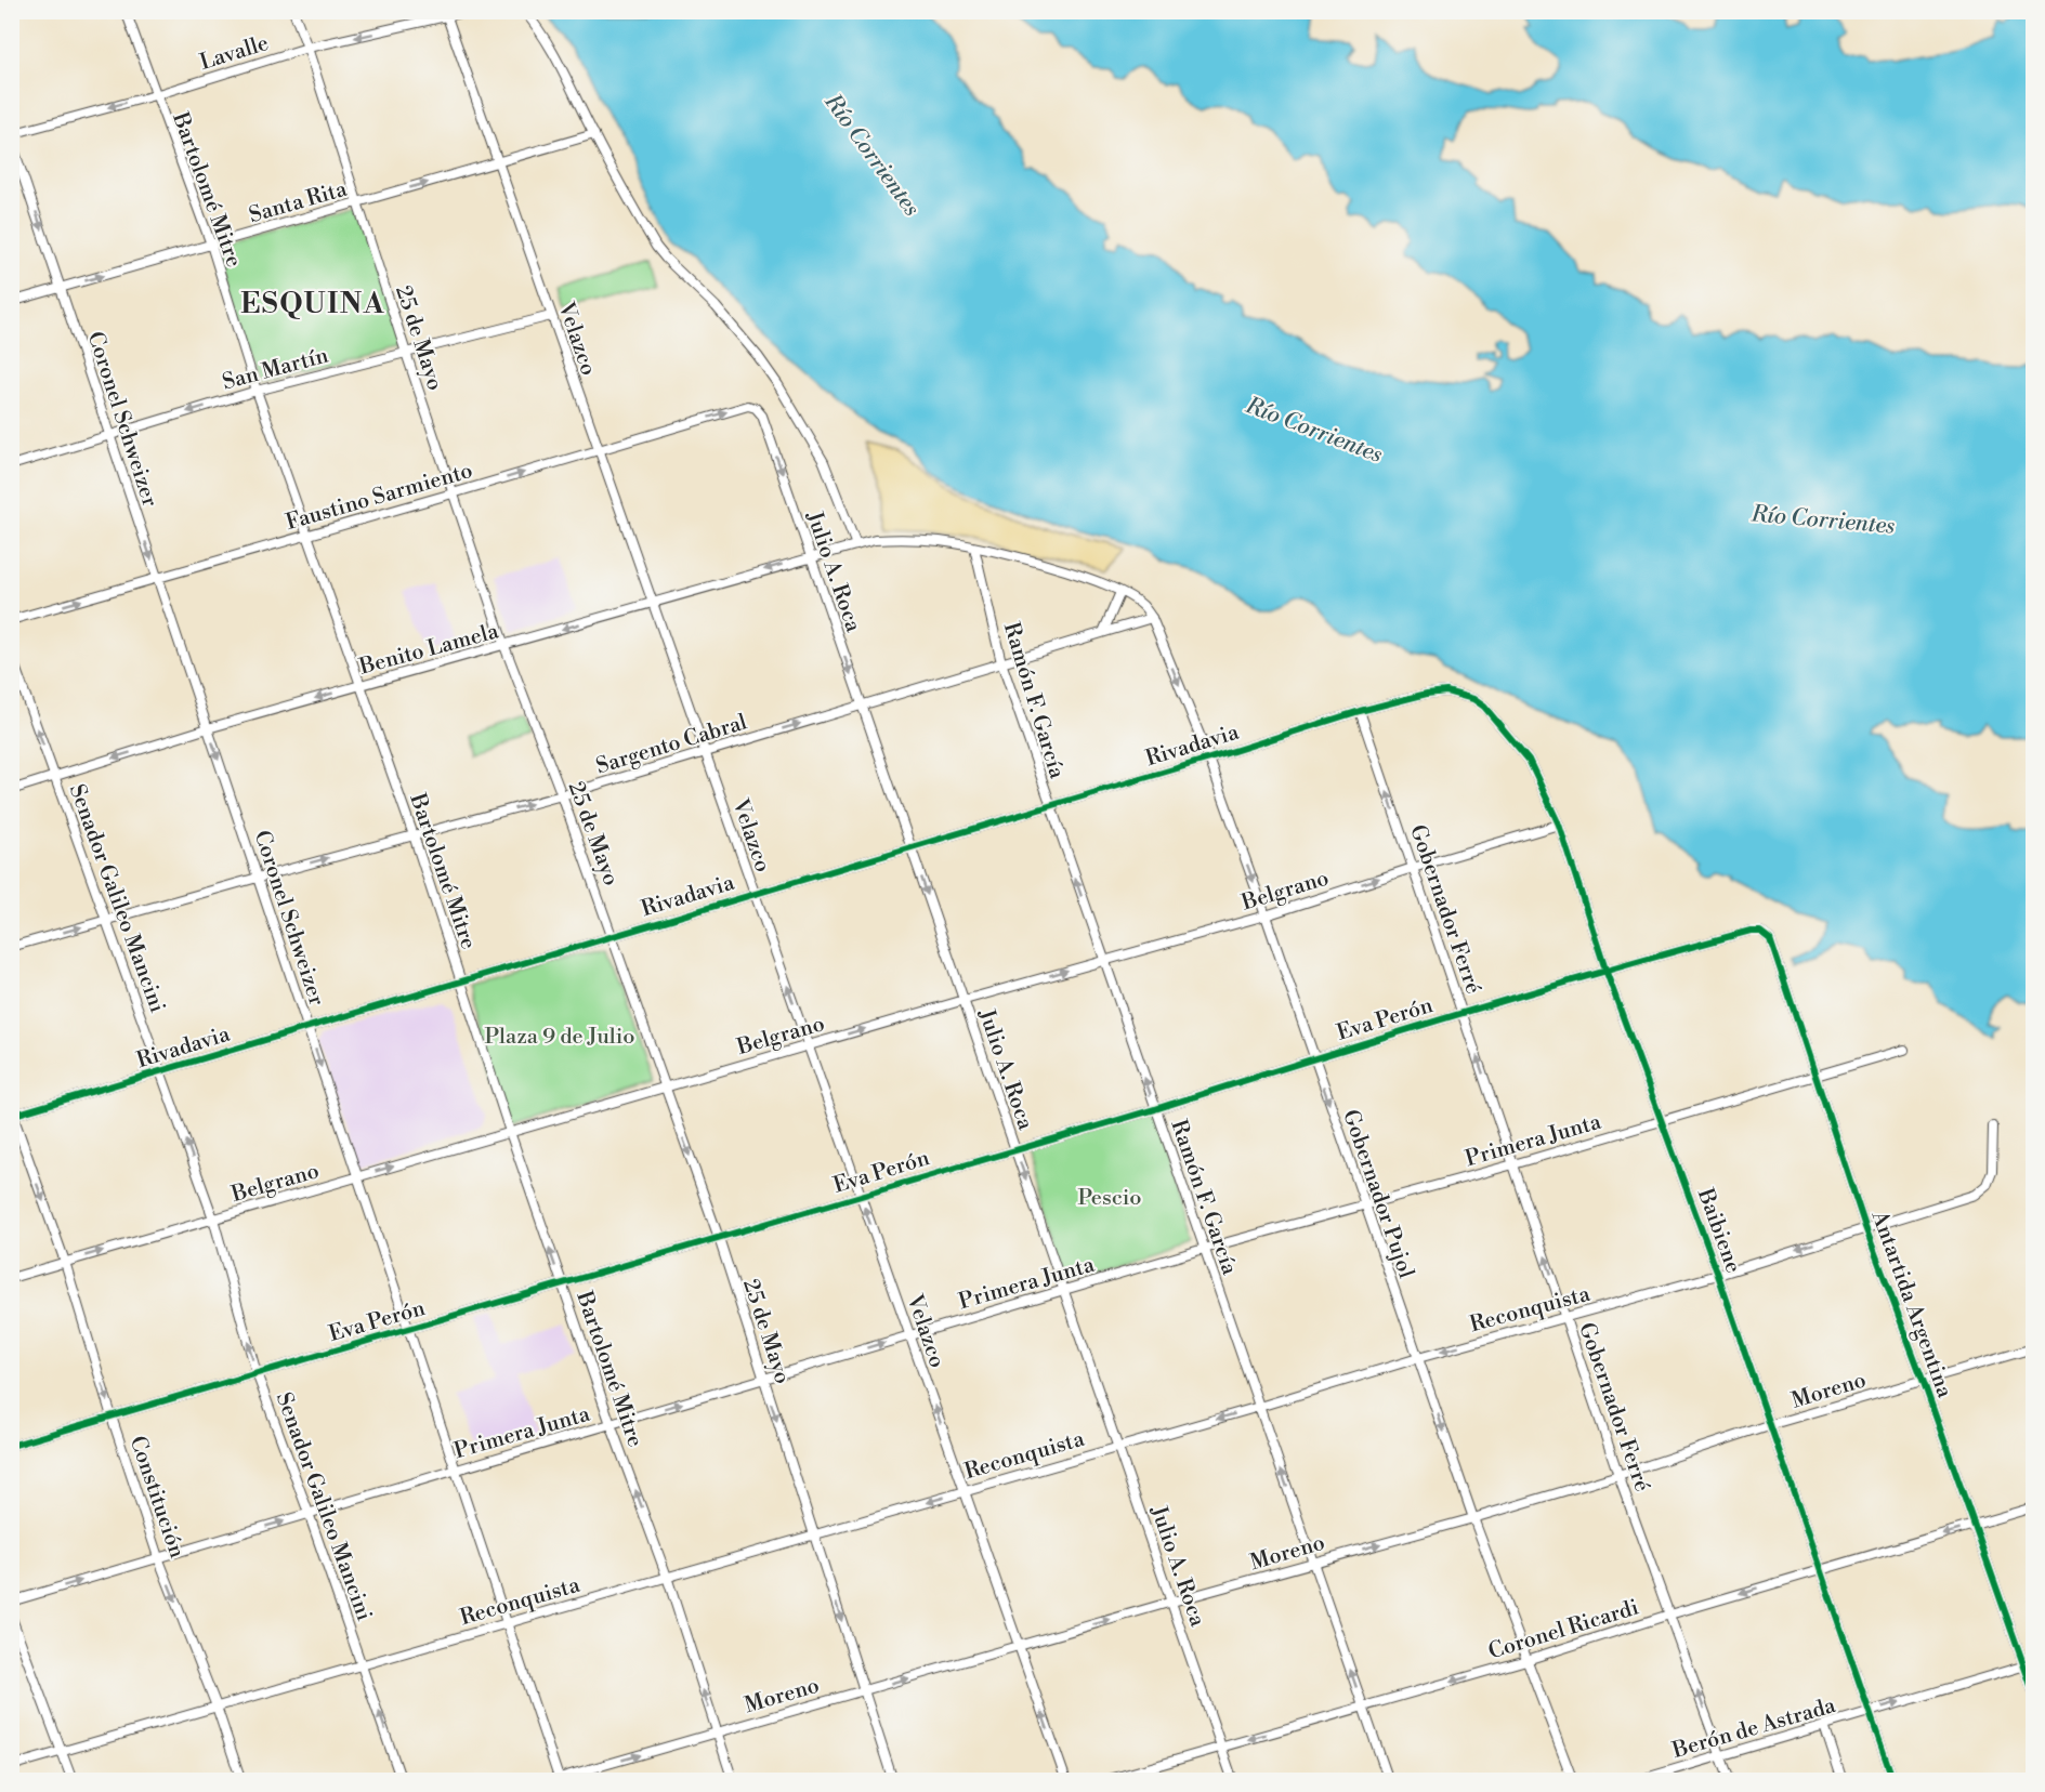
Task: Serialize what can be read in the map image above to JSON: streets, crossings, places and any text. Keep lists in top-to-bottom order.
{
  "streets": {
    "street": [
      "Lavalle",
      "Bartolomé Mitre",
      "Santa Rita",
      "25 de Mayo",
      "Velazco",
      "San Martín",
      "Coronel Schweizer",
      "Faustino Sarmiento",
      "Julio A. Roca",
      "Benito Lamela",
      "Ramón F. García",
      "Sargento Cabral",
      "Rivadavia",
      "Belgrano",
      "Senador Galileo Mancini",
      "Gobernador Ferré",
      "Eva Perón",
      "Primera Junta",
      "Gobernador Pujol",
      "Baibiene",
      "Antartida Argentina",
      "Reconquista",
      "Moreno",
      "Constitución",
      "Coronel Ricardi",
      "Berón de Astrada"
    ]
  },
  "crossings": [
    ["Lavalle", "Bartolomé Mitre"],
    ["Lavalle", "25 de Mayo"],
    ["Lavalle", "Velazco"],
    ["Bartolomé Mitre", "Santa Rita"],
    ["Bartolomé Mitre", "San Martín"],
    ["Bartolomé Mitre", "Faustino Sarmiento"],
    ["Bartolomé Mitre", "Benito Lamela"],
    ["Bartolomé Mitre", "Sargento Cabral"],
    ["Bartolomé Mitre", "Rivadavia"],
    ["Bartolomé Mitre", "Belgrano"],
    ["Bartolomé Mitre", "Eva Perón"],
    ["Bartolomé Mitre", "Primera Junta"],
    ["Bartolomé Mitre", "Reconquista"],
    ["Bartolomé Mitre", "Moreno"],
    ["Santa Rita", "25 de Mayo"],
    ["Santa Rita", "Velazco"],
    ["Santa Rita", "Coronel Schweizer"],
    ["25 de Mayo", "San Martín"],
    ["25 de Mayo", "Faustino Sarmiento"],
    ["25 de Mayo", "Benito Lamela"],
    ["25 de Mayo", "Sargento Cabral"],
    ["25 de Mayo", "Rivadavia"],
    ["25 de Mayo", "Belgrano"],
    ["25 de Mayo", "Eva Perón"],
    ["25 de Mayo", "Primera Junta"],
    ["25 de Mayo", "Reconquista"],
    ["25 de Mayo", "Moreno"],
    ["Velazco", "San Martín"],
    ["Velazco", "Faustino Sarmiento"],
    ["Velazco", "Benito Lamela"],
    ["Velazco", "Sargento Cabral"],
    ["Velazco", "Rivadavia"],
    ["Velazco", "Belgrano"],
    ["Velazco", "Eva Perón"],
    ["Velazco", "Primera Junta"],
    ["Velazco", "Reconquista"],
    ["Velazco", "Moreno"],
    ["San Martín", "Coronel Schweizer"],
    ["Coronel Schweizer", "Faustino Sarmiento"],
    ["Coronel Schweizer", "Benito Lamela"],
    ["Coronel Schweizer", "Sargento Cabral"],
    ["Coronel Schweizer", "Rivadavia"],
    ["Coronel Schweizer", "Belgrano"],
    ["Coronel Schweizer", "Eva Perón"],
    ["Coronel Schweizer", "Primera Junta"],
    ["Coronel Schweizer", "Reconquista"],
    ["Coronel Schweizer", "Moreno"],
    ["Faustino Sarmiento", "Julio A. Roca"],
    ["Julio A. Roca", "Benito Lamela"],
    ["Julio A. Roca", "Sargento Cabral"],
    ["Julio A. Roca", "Rivadavia"],
    ["Julio A. Roca", "Belgrano"],
    ["Julio A. Roca", "Eva Perón"],
    ["Julio A. Roca", "Primera Junta"],
    ["Julio A. Roca", "Reconquista"],
    ["Julio A. Roca", "Moreno"],
    ["Julio A. Roca", "Coronel Ricardi"],
    ["Benito Lamela", "Ramón F. García"],
    ["Benito Lamela", "Sargento Cabral"],
    ["Benito Lamela", "Senador Galileo Mancini"],
    ["Benito Lamela", "Gobernador Pujol"],
    ["Ramón F. García", "Sargento Cabral"],
    ["Ramón F. García", "Rivadavia"],
    ["Ramón F. García", "Belgrano"],
    ["Ramón F. García", "Eva Perón"],
    ["Ramón F. García", "Primera Junta"],
    ["Ramón F. García", "Reconquista"],
    ["Ramón F. García", "Moreno"],
    ["Ramón F. García", "Coronel Ricardi"],
    ["Sargento Cabral", "Senador Galileo Mancini"],
    ["Sargento Cabral", "Gobernador Pujol"],
    ["Rivadavia", "Senador Galileo Mancini"],
    ["Rivadavia", "Gobernador Ferré"],
    ["Rivadavia", "Gobernador Pujol"],
    ["Rivadavia", "Baibiene"],
    ["Rivadavia", "Constitución"],
    ["Belgrano", "Senador Galileo Mancini"],
    ["Belgrano", "Gobernador Ferré"],
    ["Belgrano", "Gobernador Pujol"],
    ["Belgrano", "Baibiene"],
    ["Belgrano", "Constitución"],
    ["Senador Galileo Mancini", "Eva Perón"],
    ["Senador Galileo Mancini", "Primera Junta"],
    ["Senador Galileo Mancini", "Reconquista"],
    ["Gobernador Ferré", "Eva Perón"],
    ["Gobernador Ferré", "Primera Junta"],
    ["Gobernador Ferré", "Reconquista"],
    ["Gobernador Ferré", "Moreno"],
    ["Gobernador Ferré", "Coronel Ricardi"],
    ["Gobernador Ferré", "Berón de Astrada"],
    ["Eva Perón", "Gobernador Pujol"],
    ["Eva Perón", "Baibiene"],
    ["Eva Perón", "Antartida Argentina"],
    ["Eva Perón", "Constitución"],
    ["Primera Junta", "Gobernador Pujol"],
    ["Primera Junta", "Baibiene"],
    ["Primera Junta", "Antartida Argentina"],
    ["Primera Junta", "Constitución"],
    ["Gobernador Pujol", "Reconquista"],
    ["Gobernador Pujol", "Moreno"],
    ["Gobernador Pujol", "Coronel Ricardi"],
    ["Baibiene", "Reconquista"],
    ["Baibiene", "Moreno"],
    ["Baibiene", "Coronel Ricardi"],
    ["Baibiene", "Berón de Astrada"],
    ["Antartida Argentina", "Reconquista"],
    ["Antartida Argentina", "Moreno"],
    ["Antartida Argentina", "Coronel Ricardi"],
    ["Antartida Argentina", "Berón de Astrada"],
    ["Reconquista", "Constitución"]
  ],
  "one_way": [
    "Lavalle",
    "Santa Rita",
    "Coronel Schweizer",
    "Faustino Sarmiento",
    "Julio A. Roca",
    "Benito Lamela",
    "Ramón F. García",
    "Sargento Cabral",
    "Belgrano",
    "Senador Galileo Mancini",
    "Gobernador Ferré",
    "Gobernador Pujol",
    "Moreno",
    "Constitución",
    "Coronel Ricardi",
    "Berón de Astrada"
  ],
  "districts": ["ESQUINA"],
  "water": ["Río Corrientes"],
  "parks": ["Plaza 9 de Julio", "Pescio"]
}
